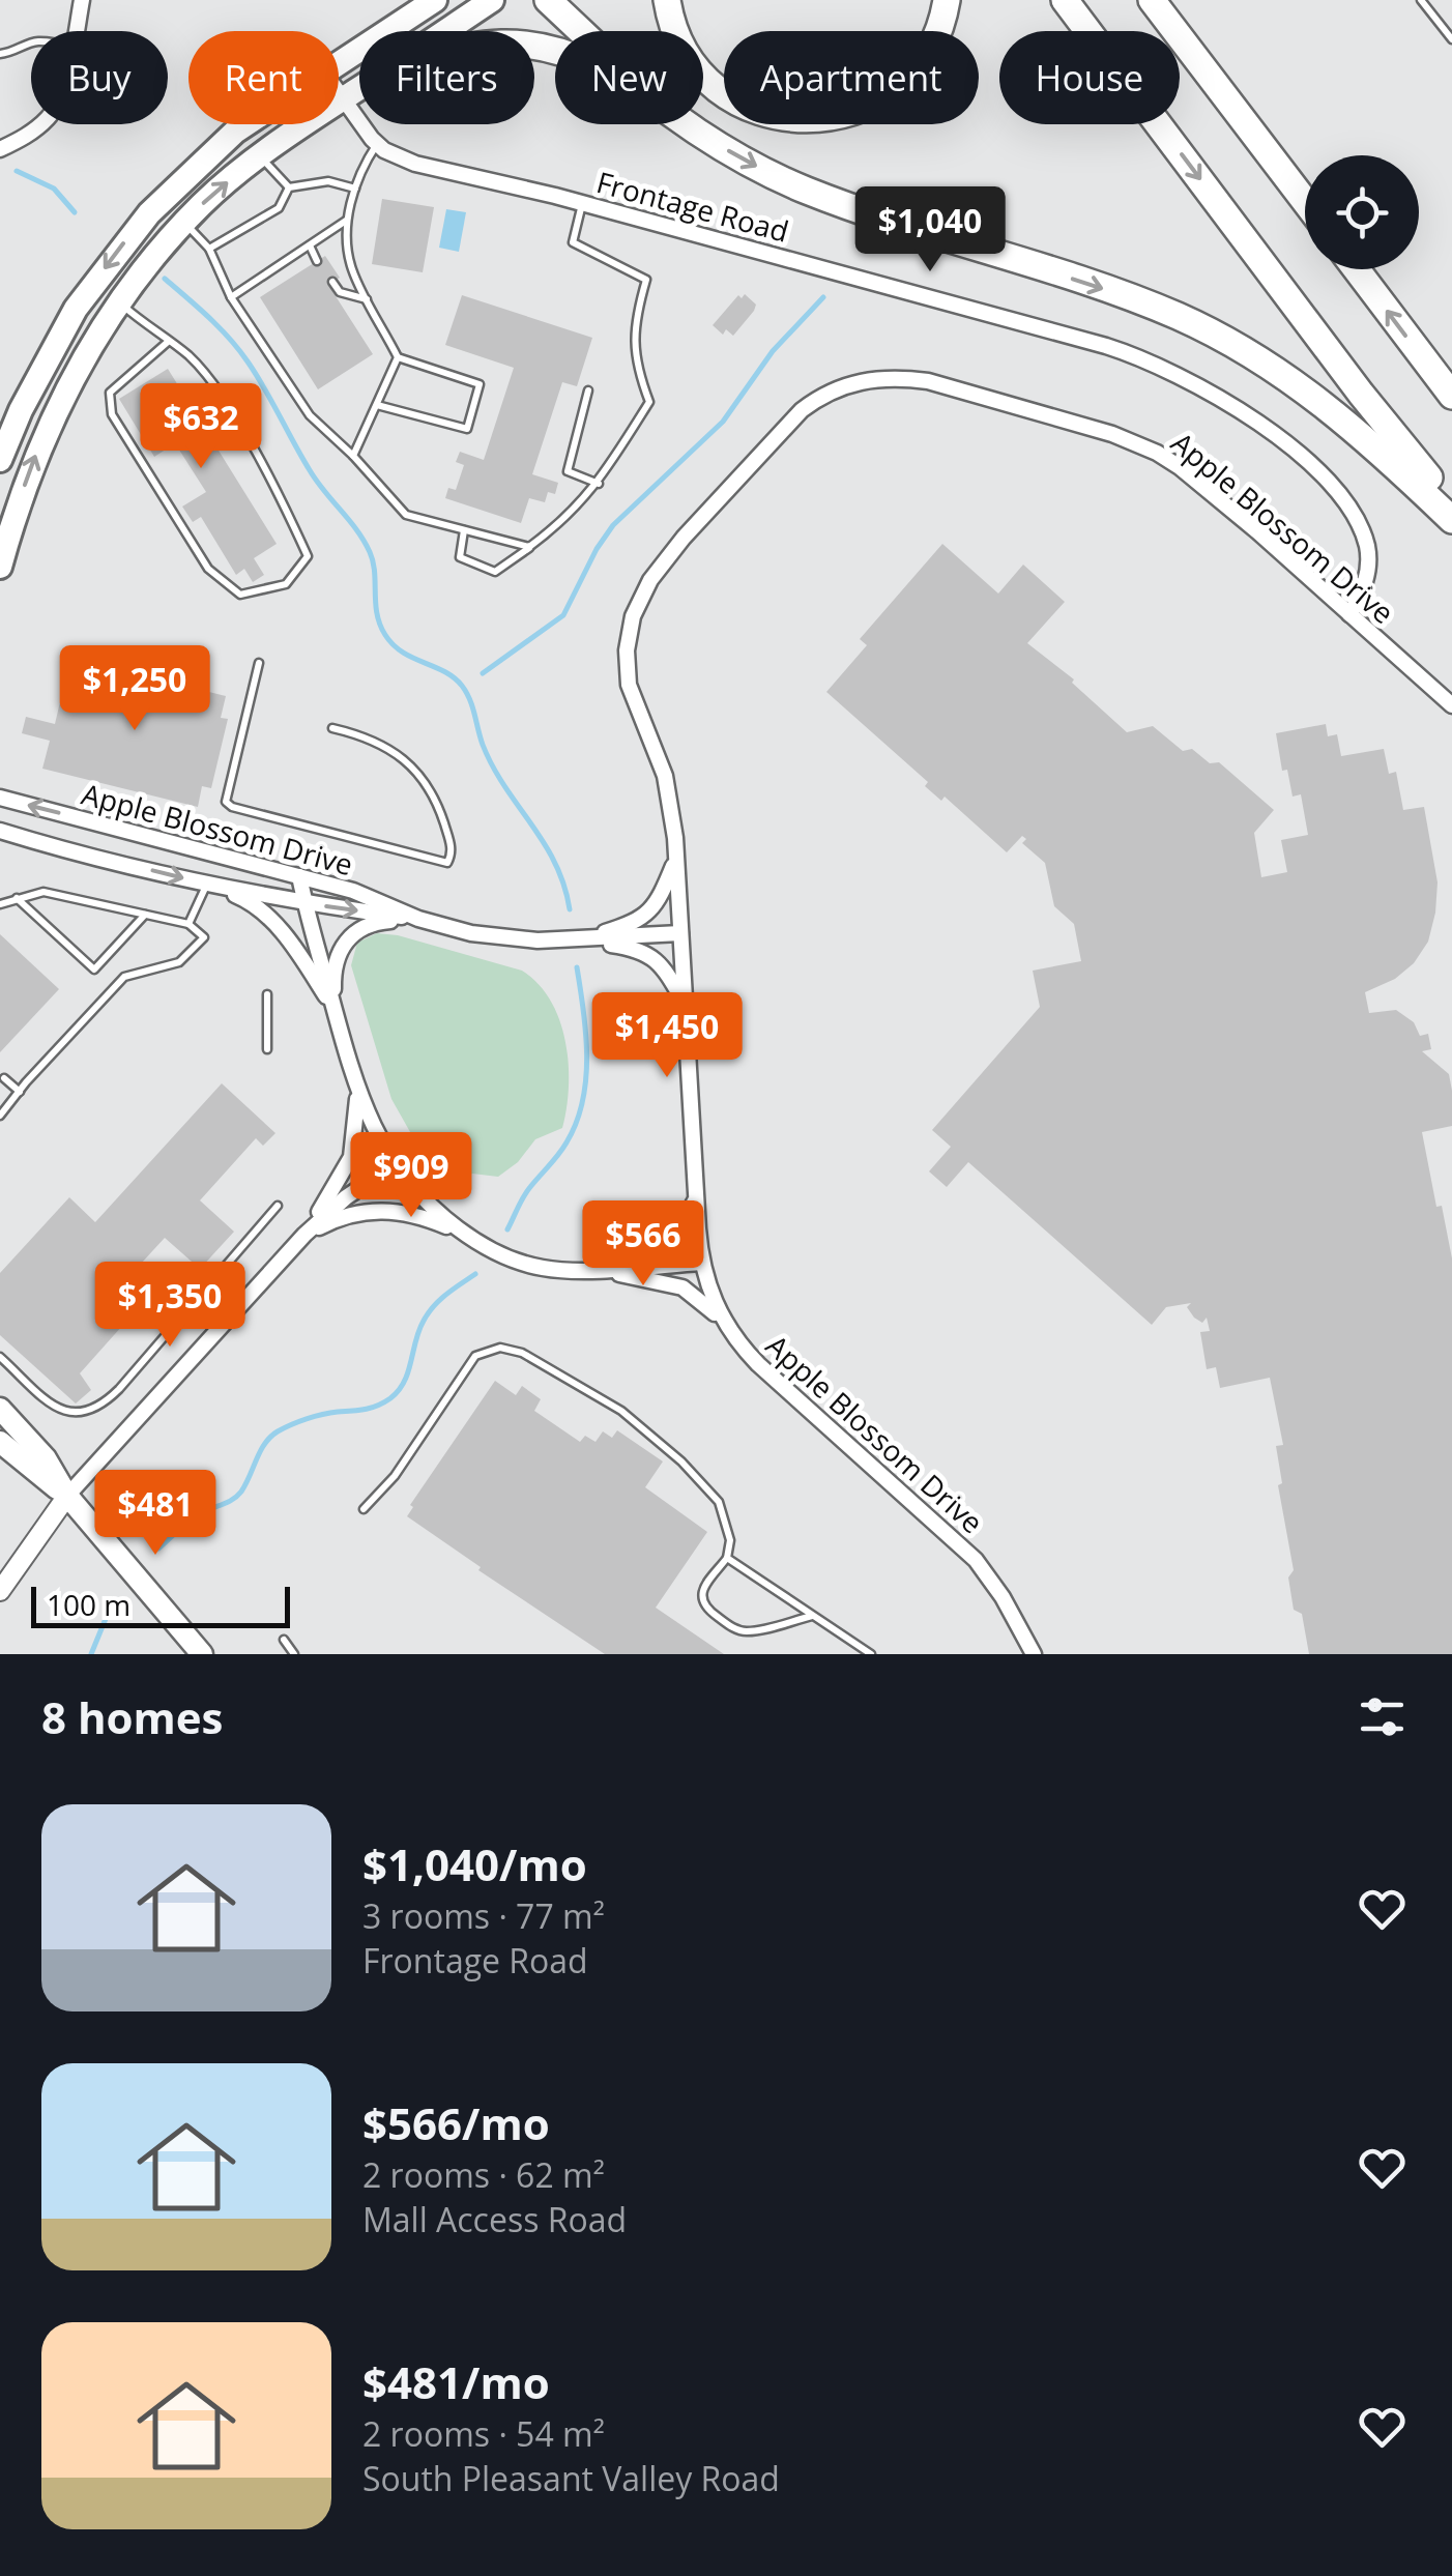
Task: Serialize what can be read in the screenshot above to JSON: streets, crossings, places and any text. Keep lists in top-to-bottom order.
{
  "streets": {
    "street": ["Frontage Road", "Apple Blossom Drive"]
  },
  "crossings": [
    ["Frontage Road", "Apple Blossom Drive"]
  ],
  "scale_bar": "100 m",
  "page": {
    "chip": [
      "Buy",
      "Rent",
      "Filters",
      "New",
      "Apartment",
      "House"
    ],
    "price": [
      "$1,040",
      "$632",
      "$1,250",
      "$1,450",
      "$909",
      "$566",
      "$1,350",
      "$481"
    ],
    "scale": "100 m",
    "heading": "8 homes",
    "list": [
      {
        "name": "$1,040/mo",
        "note": "3 rooms · 77 m² · Frontage Road"
      },
      {
        "name": "$566/mo",
        "note": "2 rooms · 62 m² · Mall Access Road"
      },
      {
        "name": "$481/mo",
        "note": "2 rooms · 54 m² · South Pleasant Valley Road"
      }
    ]
  }
}
